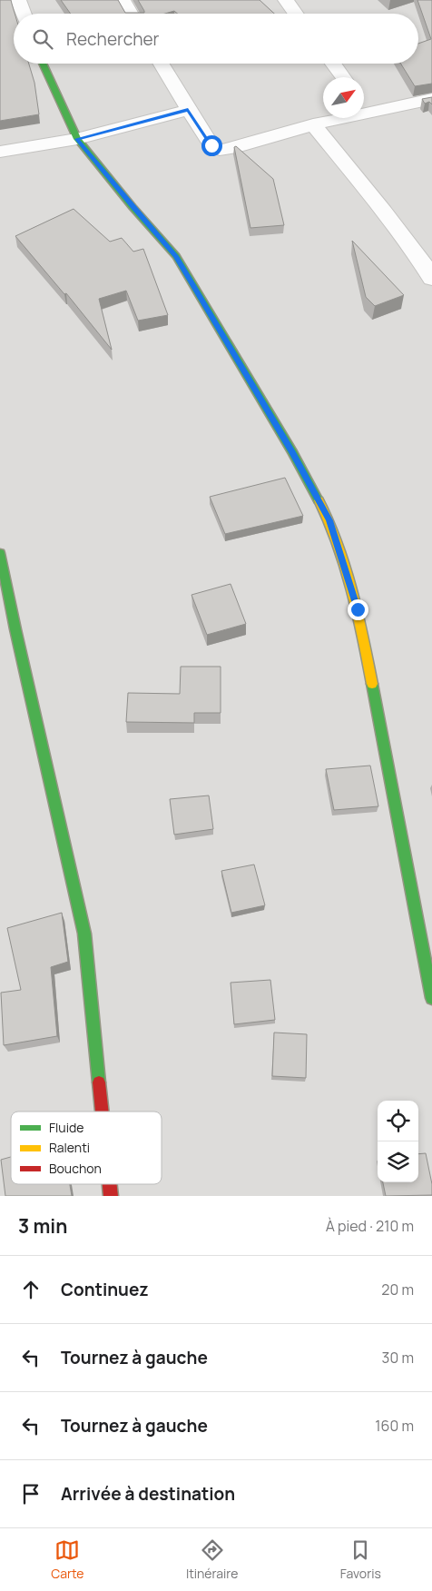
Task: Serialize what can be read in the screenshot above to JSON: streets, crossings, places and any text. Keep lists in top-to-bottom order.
{
  "legend": ["Fluide", "Ralenti", "Bouchon"],
  "north": "top right",
  "page": {
    "search": "Rechercher",
    "heading": ["3 min", "À pied · 210 m"],
    "list": [
      ["Continuez", "20 m"],
      ["Tournez à gauche", "30 m"],
      ["Tournez à gauche", "160 m"],
      "Arrivée à destination"
    ],
    "nav": ["Carte", "Itinéraire", "Favoris"]
  }
}
